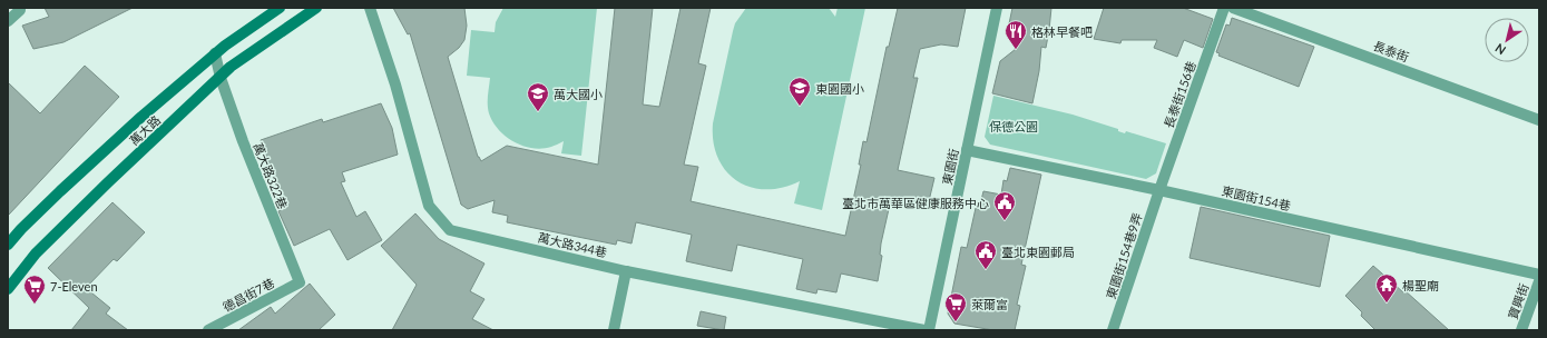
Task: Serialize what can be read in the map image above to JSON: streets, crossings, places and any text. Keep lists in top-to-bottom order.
{
  "streets": {
    "main road": ["萬大路"],
    "street": [
      "長泰街",
      "長泰街156巷",
      "東園街",
      "萬大路322巷",
      "東園街154巷",
      "萬大路344巷",
      "東園街154巷9弄",
      "德昌街7巷",
      "寶興街"
    ]
  },
  "crossings": [
    ["長泰街156巷", "東園街154巷"],
    ["長泰街156巷", "東園街154巷9弄"],
    ["萬大路", "萬大路322巷"],
    ["東園街", "東園街154巷"],
    ["萬大路322巷", "德昌街7巷"],
    ["東園街154巷", "東園街154巷9弄"]
  ],
  "parks": ["保德公園"],
  "places": {
    "restaurant": ["格林早餐吧"],
    "school or university": ["東園國小", "萬大國小"],
    "public building": ["臺北市萬華區健康服務中心", "臺北東園郵局"],
    "temple": ["楊聖廟"],
    "supermarket": ["7-Eleven", "萊爾富"]
  },
  "north": "bottom left"
}
